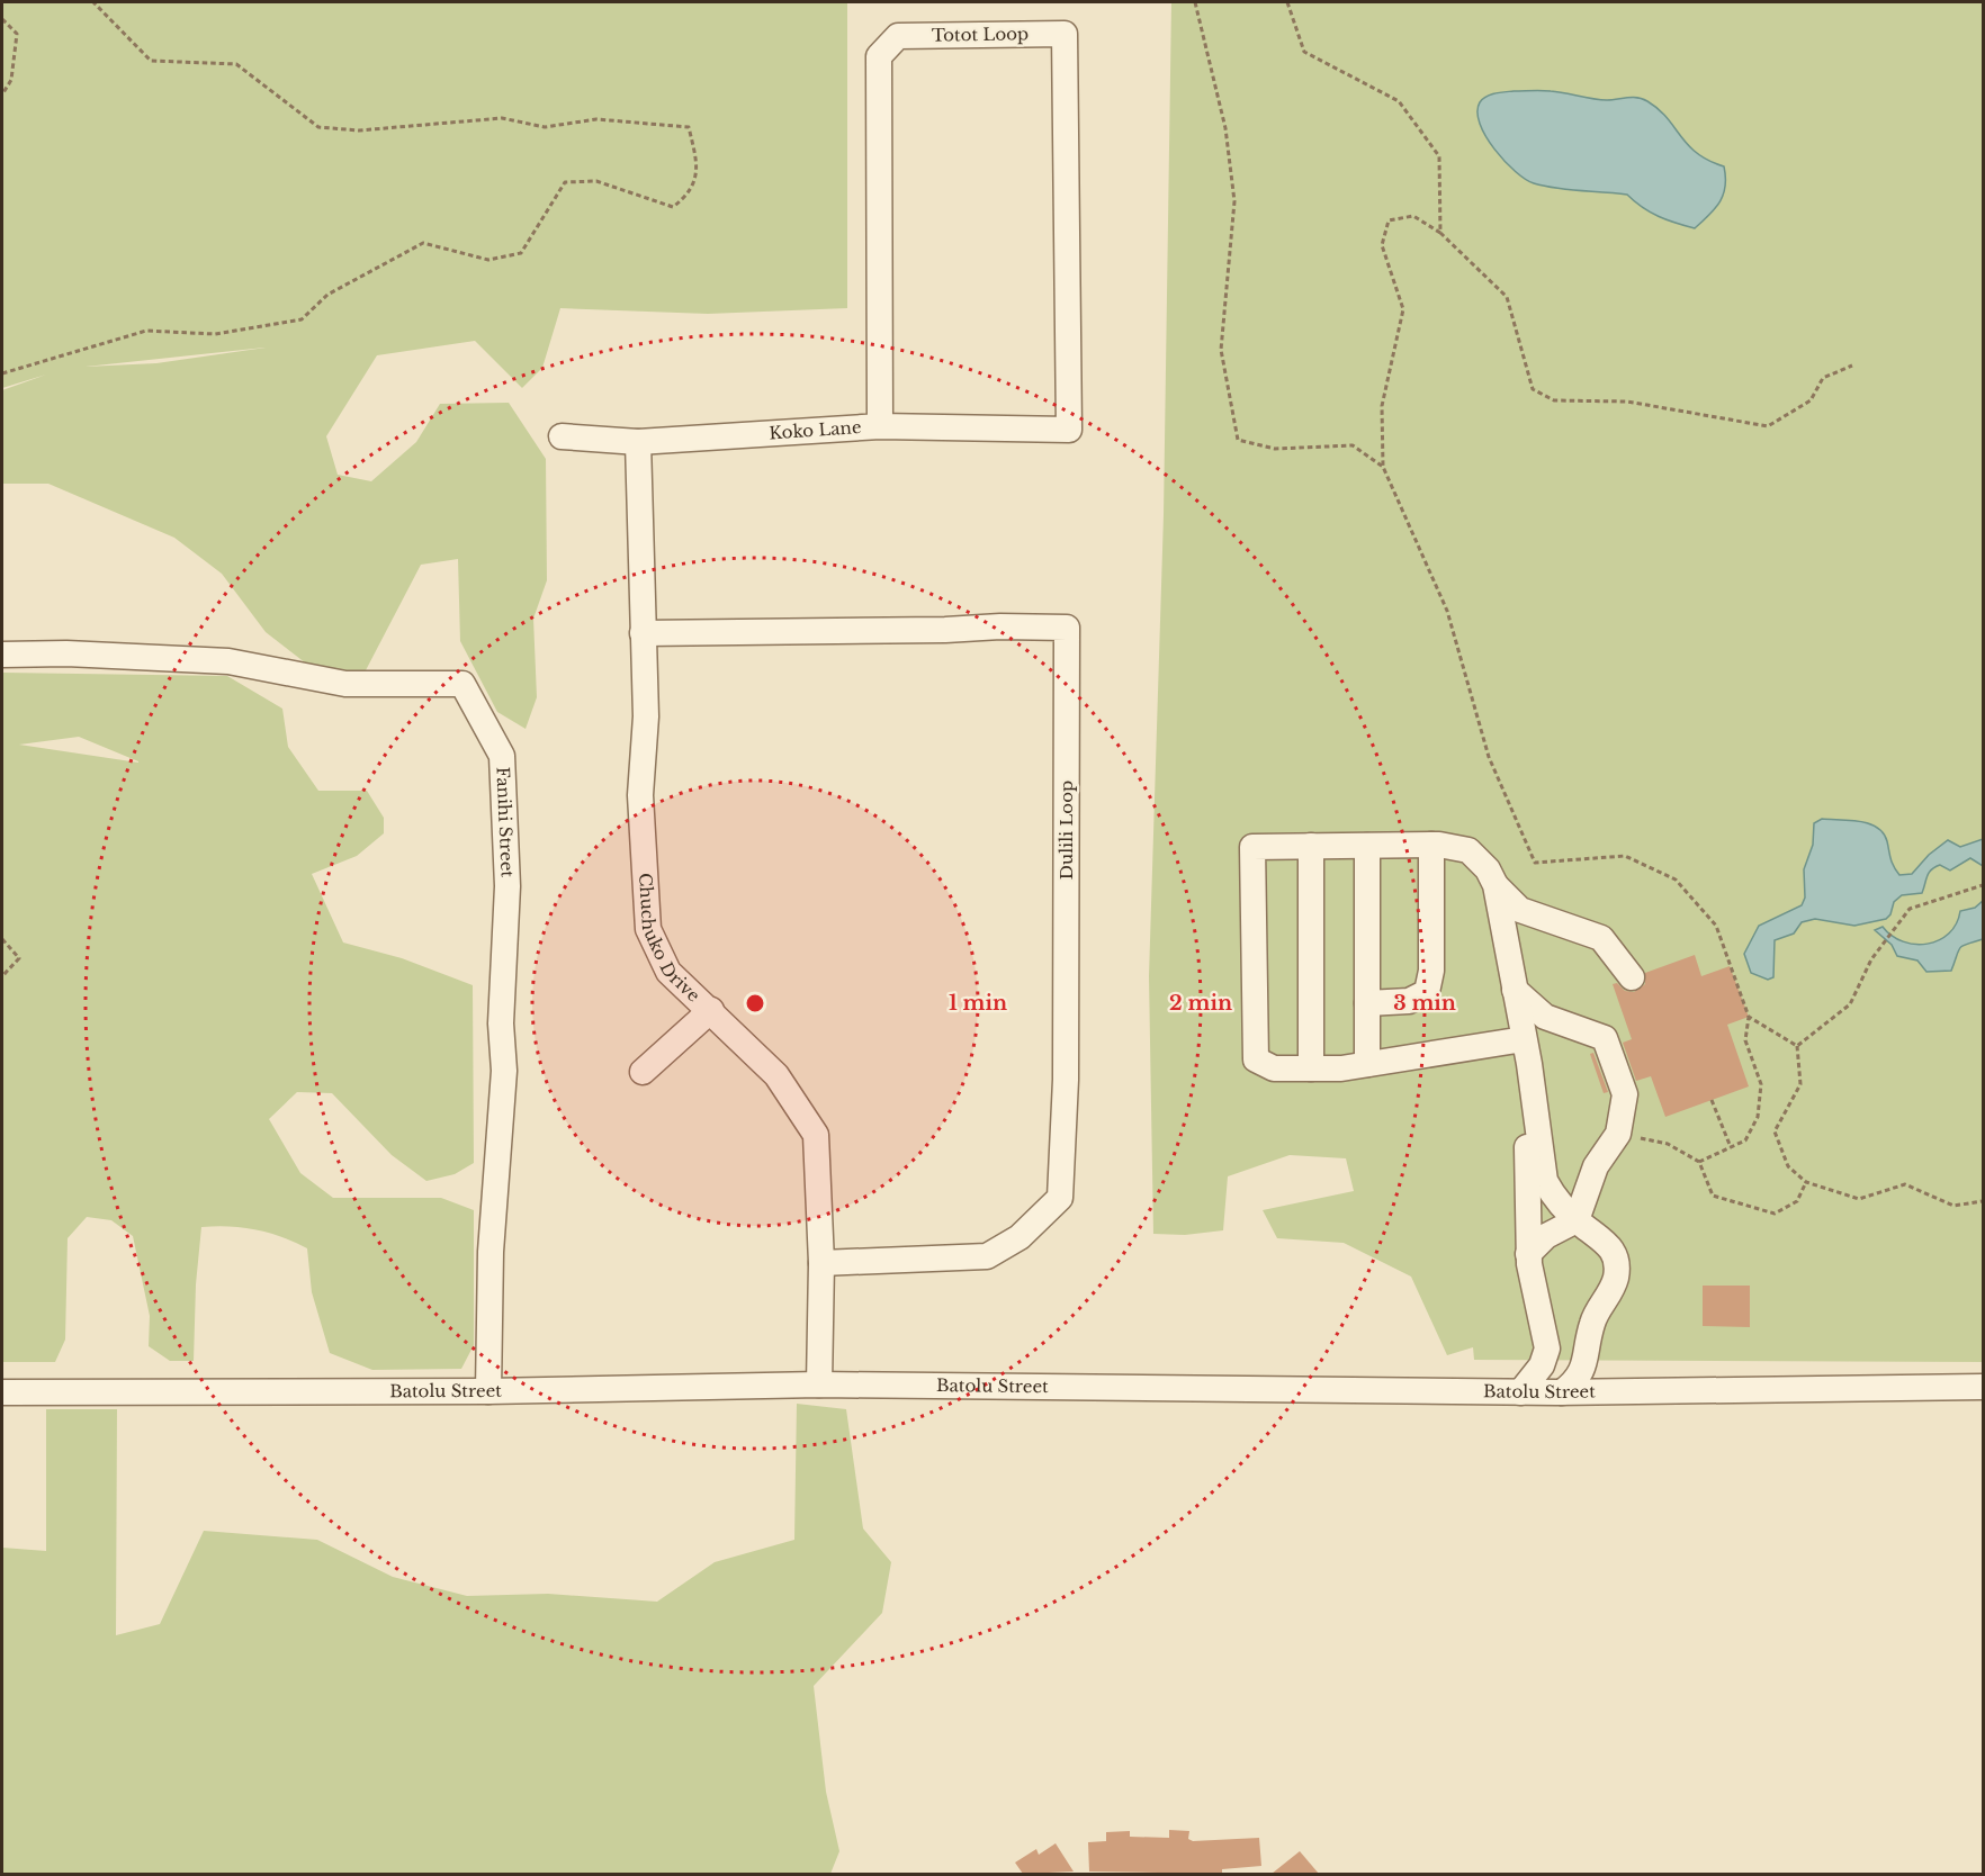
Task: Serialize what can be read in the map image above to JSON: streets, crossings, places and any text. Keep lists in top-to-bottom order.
{
  "streets": {
    "street": [
      "Totot Loop",
      "Koko Lane",
      "Fanihi Street",
      "Dulili Loop",
      "Chuchuko Drive",
      "Batolu Street"
    ]
  },
  "crossings": [
    ["Totot Loop", "Koko Lane"],
    ["Koko Lane", "Chuchuko Drive"],
    ["Fanihi Street", "Batolu Street"],
    ["Dulili Loop", "Chuchuko Drive"],
    ["Chuchuko Drive", "Batolu Street"]
  ],
  "rings": ["1 min", "2 min", "3 min"]
}
